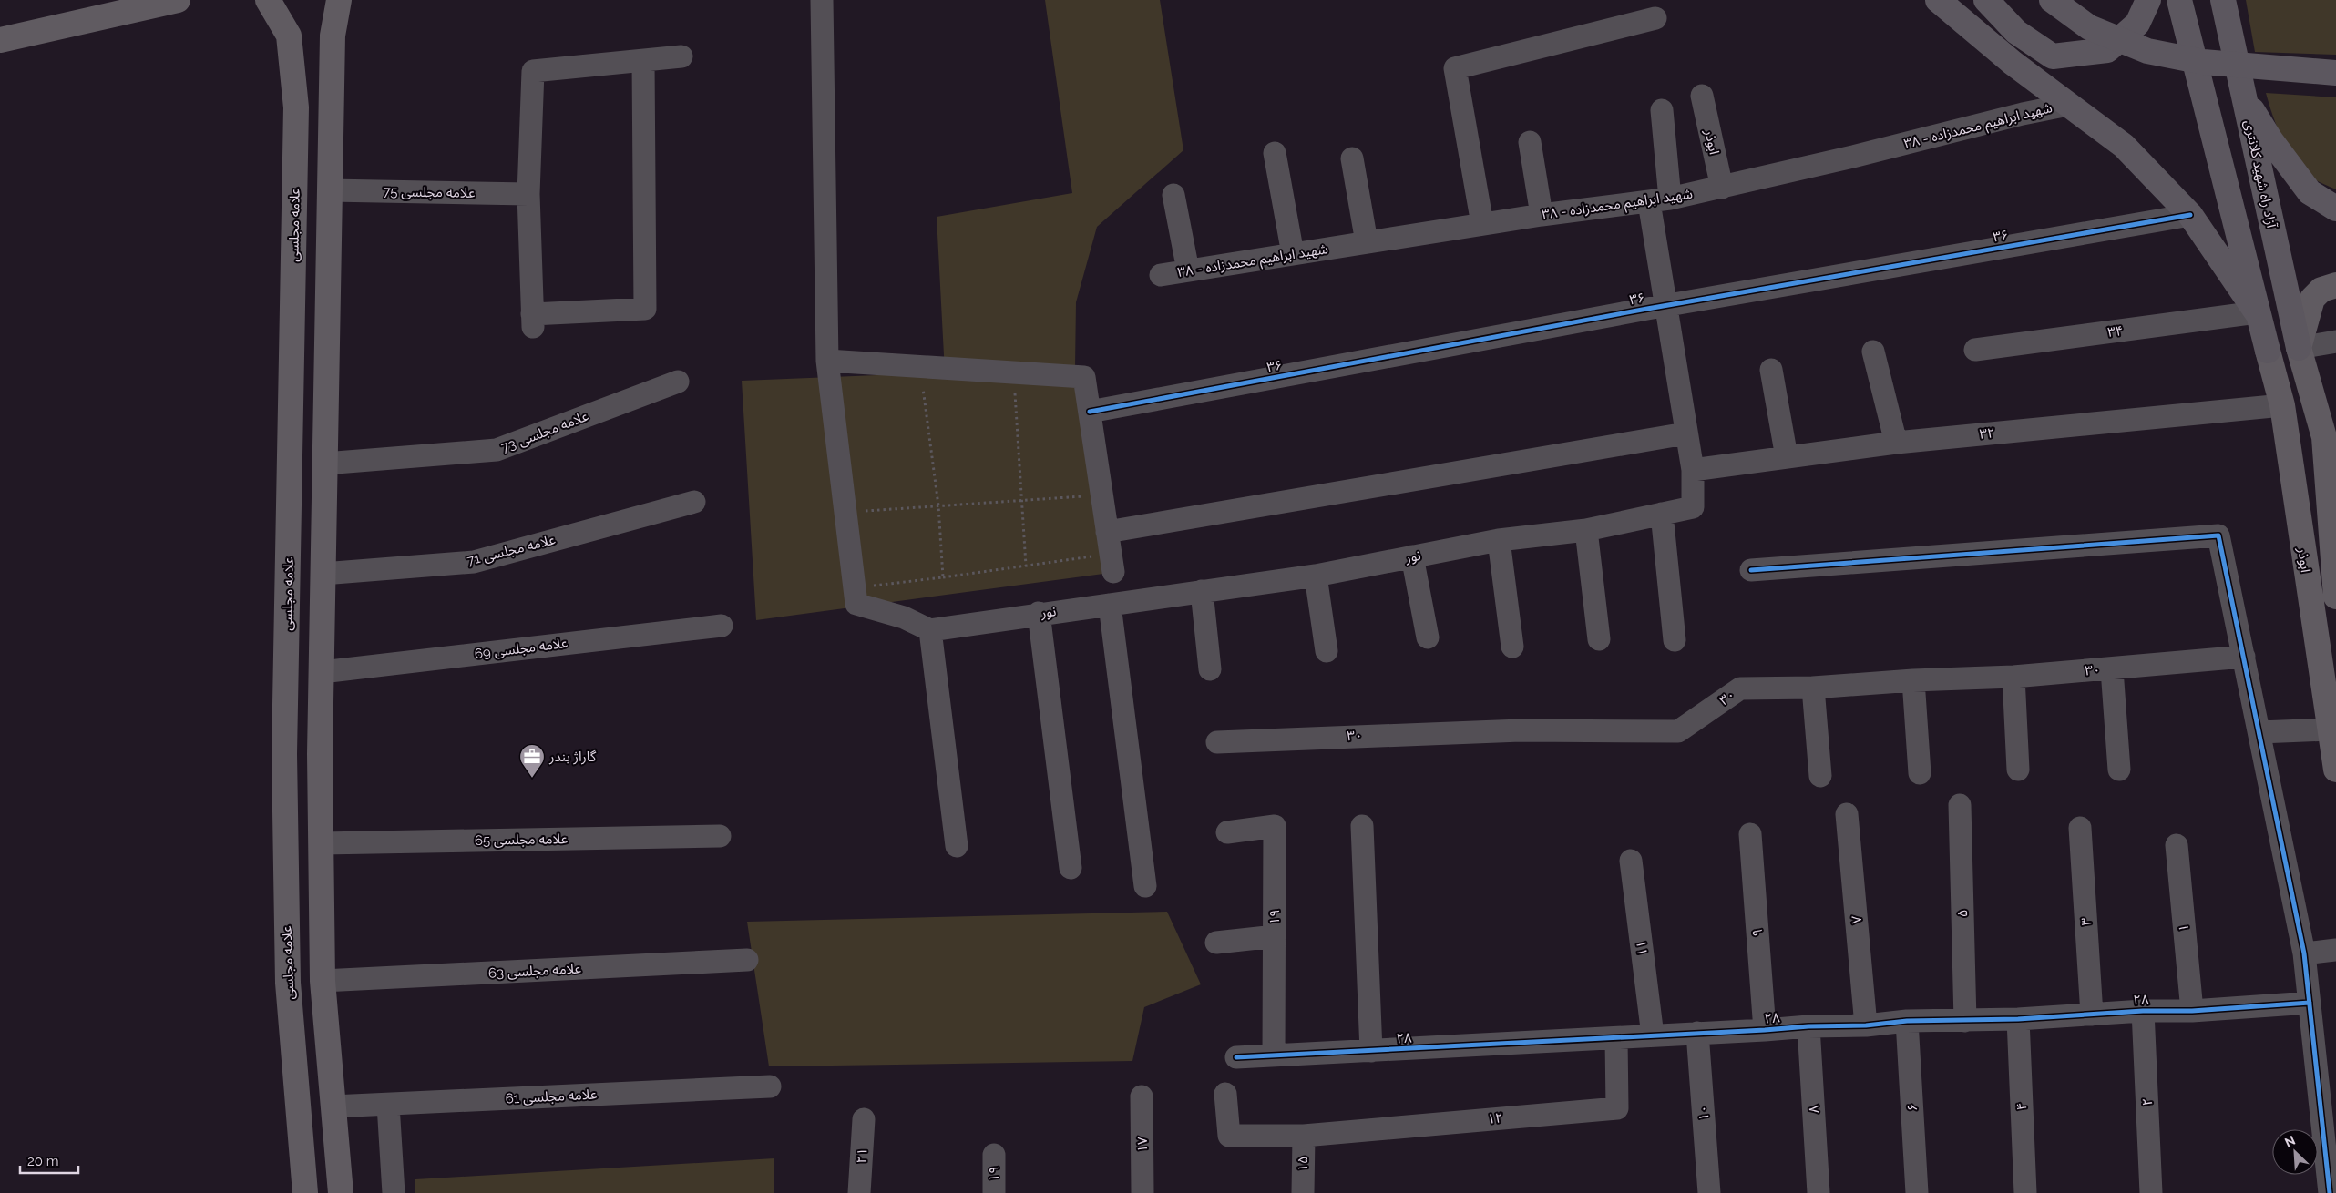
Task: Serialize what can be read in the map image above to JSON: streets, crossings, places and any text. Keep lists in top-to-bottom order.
{
  "streets": {
    "highway": ["آزاد راه شهید کلانتری"],
    "main road": ["ابوذر", "علامه مجلسی"],
    "street": [
      "شهید ابراهیم محمدزاده - ۳۸",
      "علامه مجلسی 75",
      "۳۶",
      "۳۴",
      "علامه مجلسی 73",
      "۳۲",
      "علامه مجلسی 71",
      "نور",
      "علامه مجلسی 69",
      "۳۰",
      "علامه مجلسی 65",
      "۵",
      "۱۹",
      "۷",
      "۳",
      "۱",
      "۹",
      "۱۱",
      "علامه مجلسی 63",
      "۲۸",
      "علامه مجلسی 61",
      "۲",
      "۴",
      "۶",
      "۸",
      "۱۰",
      "۱۲",
      "۱۷",
      "۲۱",
      "۱۵"
    ]
  },
  "crossings": [
    ["شهید ابراهیم محمدزاده - ۳۸", "ابوذر"],
    ["شهید ابراهیم محمدزاده - ۳۸", "نور"],
    ["ابوذر", "آزاد راه شهید کلانتری"],
    ["ابوذر", "۳۲"],
    ["۳۶", "نور"],
    ["۳۲", "نور"],
    ["۵", "۲۸"],
    ["۱۹", "۲۸"],
    ["۷", "۲۸"],
    ["۳", "۲۸"],
    ["۱", "۲۸"],
    ["۹", "۲۸"],
    ["۱۱", "۲۸"],
    ["۲۸", "۲"],
    ["۲۸", "۴"],
    ["۲۸", "۶"],
    ["۲۸", "۸"],
    ["۲۸", "۱۰"],
    ["۲۸", "۱۲"],
    ["۱۲", "۱۵"]
  ],
  "places": {
    "office": ["گاراژ بندر"]
  },
  "scale_bar": "20 m",
  "north": "top left"
}
